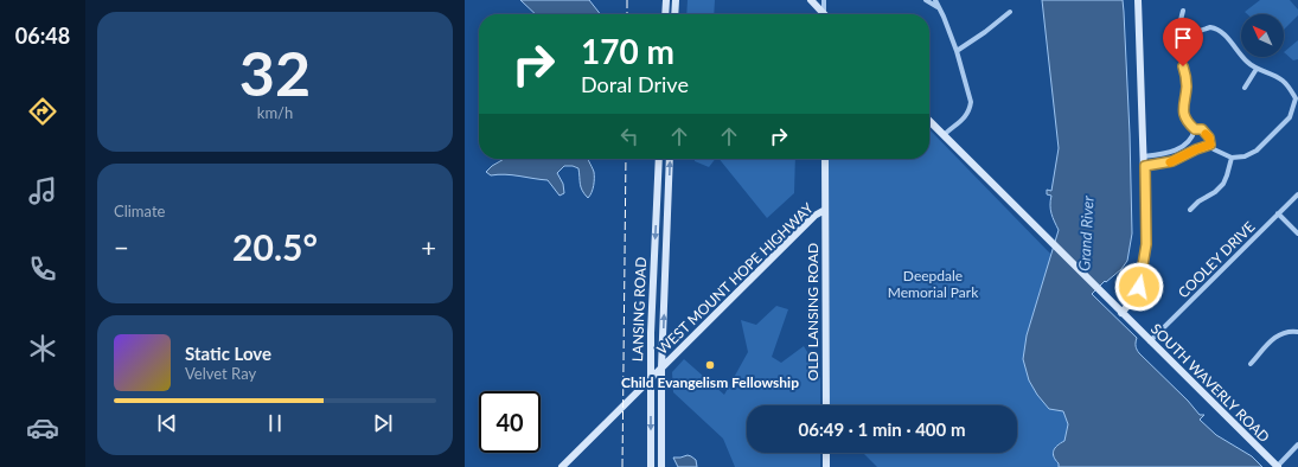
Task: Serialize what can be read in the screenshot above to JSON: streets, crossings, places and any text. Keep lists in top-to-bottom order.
{
  "streets": {
    "main road": [
      "WEST MOUNT HOPE HIGHWAY",
      "LANSING ROAD",
      "OLD LANSING ROAD",
      "SOUTH WAVERLY ROAD"
    ],
    "street": ["COOLEY DRIVE"]
  },
  "crossings": [
    ["COOLEY DRIVE", "SOUTH WAVERLY ROAD"],
    ["WEST MOUNT HOPE HIGHWAY", "LANSING ROAD"],
    ["WEST MOUNT HOPE HIGHWAY", "OLD LANSING ROAD"]
  ],
  "water": ["Grand River"],
  "parks": ["Deepdale Memorial Park"],
  "places": ["Child Evangelism Fellowship"],
  "north": "top left",
  "page": {
    "tabs": "06:48",
    "tile": [
      ["32", "km/h"],
      "Climate"
    ],
    "turn": ["170 m", "Doral Drive"],
    "heat": ["−", "20.5°", "+"],
    "song": ["Static Love", "Velvet Ray"],
    "limit": "40",
    "trip": "06:49 · 1 min · 400 m"
  }
}
